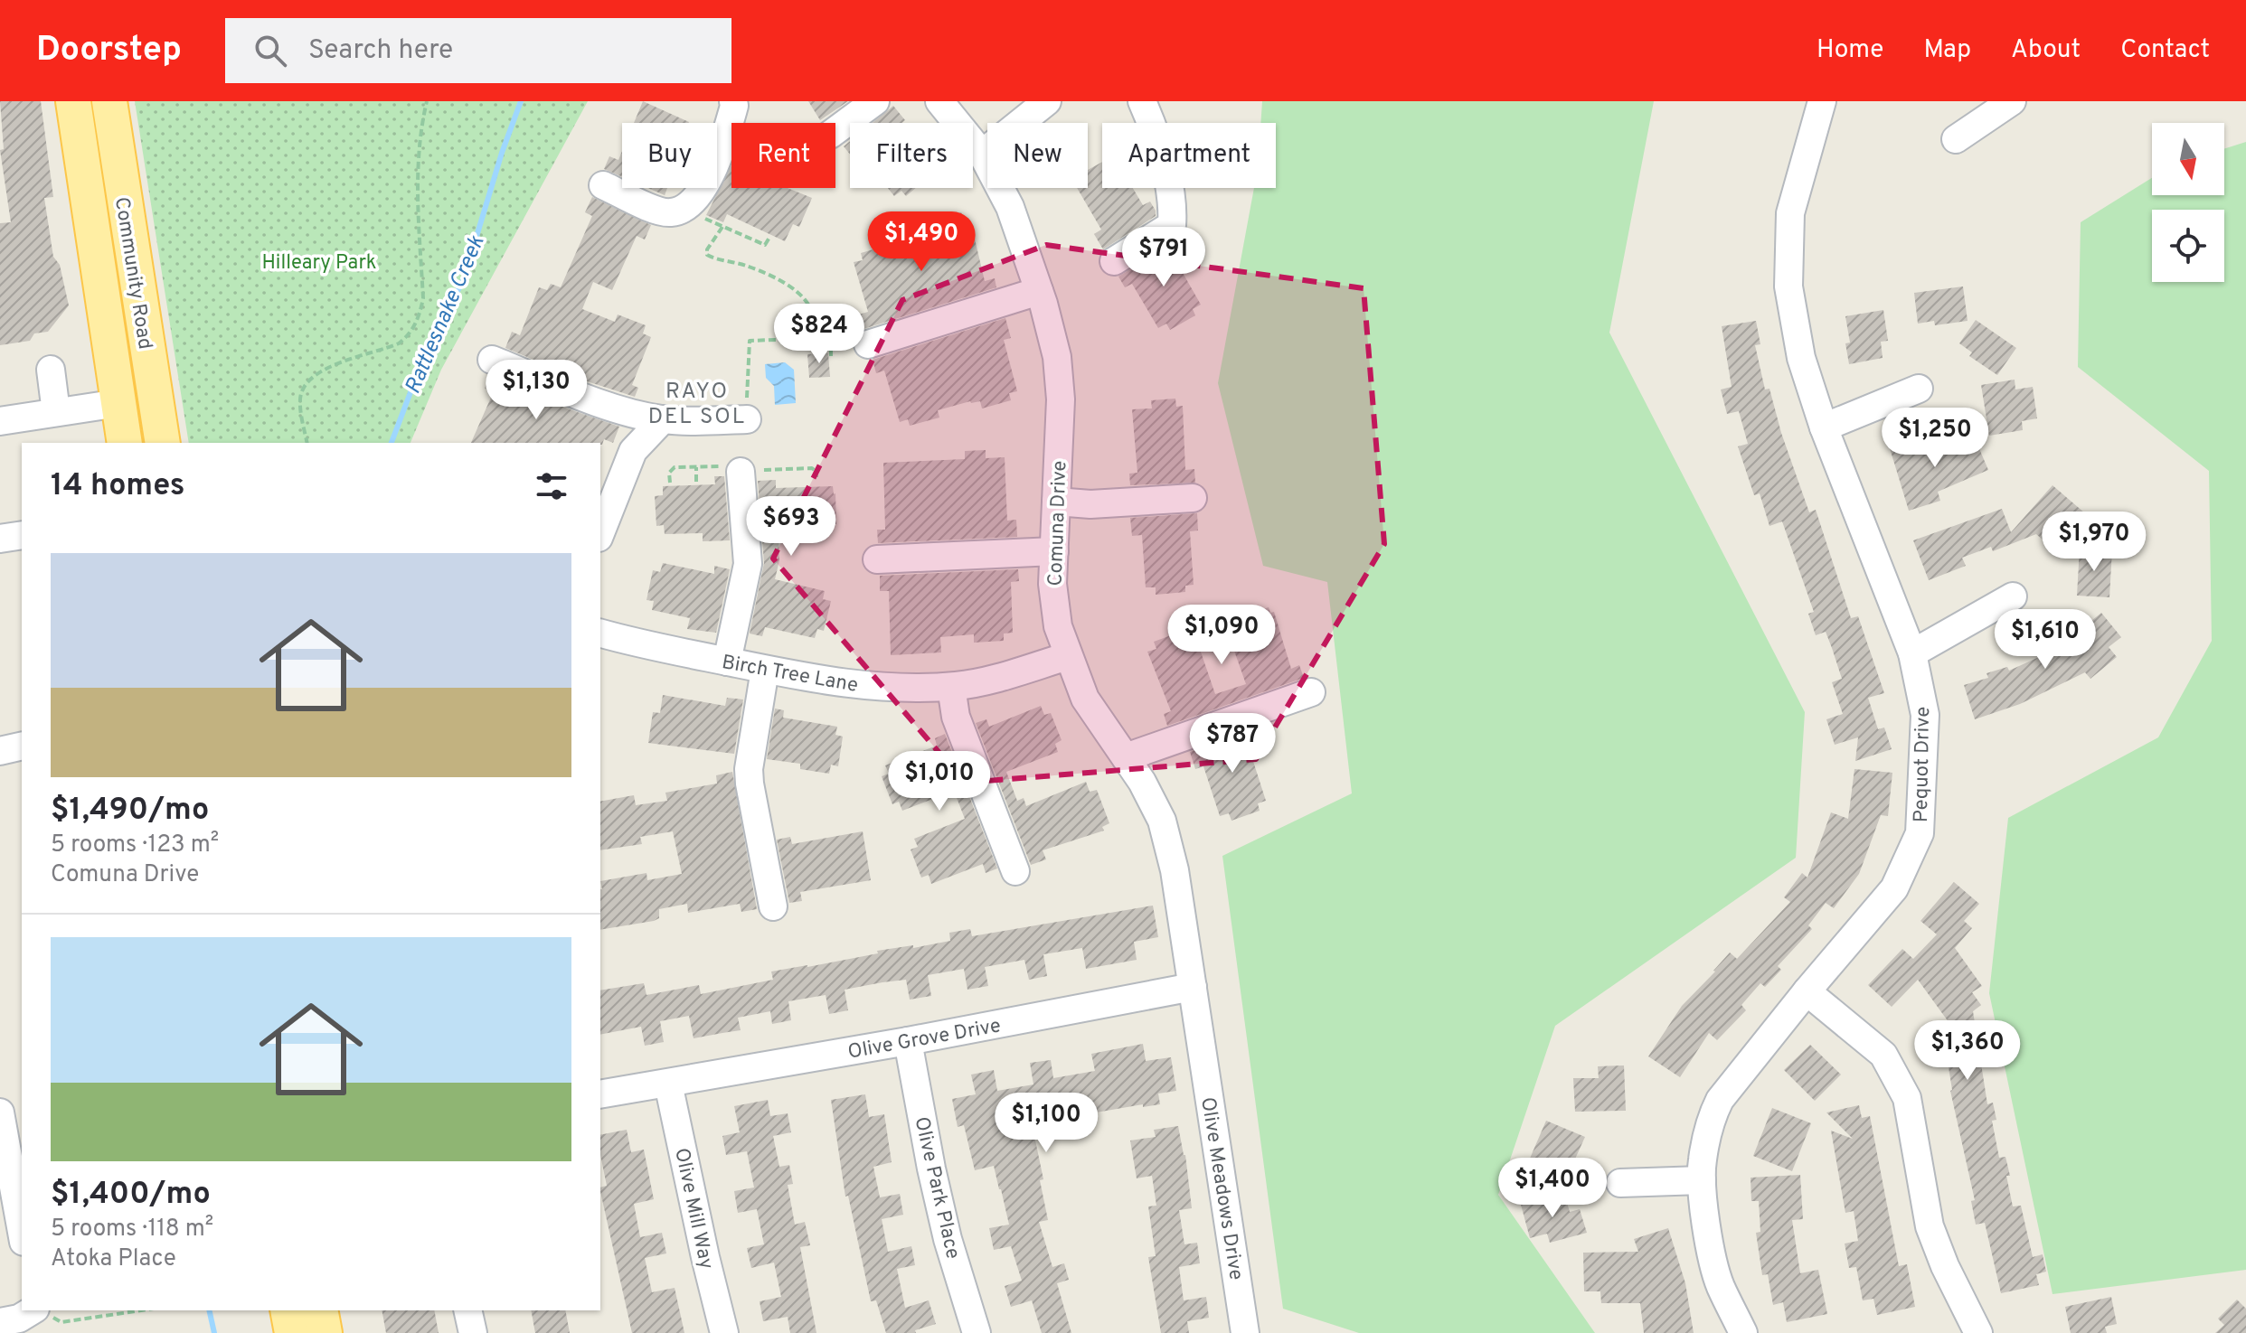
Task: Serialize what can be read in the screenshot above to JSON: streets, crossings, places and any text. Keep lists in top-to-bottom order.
{
  "streets": {
    "main road": ["Community Road"],
    "street": [
      "Comuna Drive",
      "Birch Tree Lane",
      "Pequot Drive",
      "Olive Grove Drive",
      "Olive Park Place",
      "Olive Meadows Drive",
      "Olive Mill Way"
    ]
  },
  "crossings": [
    ["Comuna Drive", "Birch Tree Lane"],
    ["Comuna Drive", "Olive Grove Drive"],
    ["Comuna Drive", "Olive Meadows Drive"],
    ["Olive Grove Drive", "Olive Park Place"],
    ["Olive Grove Drive", "Olive Meadows Drive"],
    ["Olive Grove Drive", "Olive Mill Way"]
  ],
  "districts": ["RAYO DEL SOL"],
  "water": ["Rattlesnake Creek"],
  "parks": ["Hilleary Park"],
  "north": "bottom",
  "page": {
    "header": "Doorstep",
    "search": "Search here",
    "nav": [
      "Home",
      "Map",
      "About",
      "Contact"
    ],
    "chip": [
      "Buy",
      "Rent",
      "Filters",
      "New",
      "Apartment"
    ],
    "price": [
      "$1,490",
      "$791",
      "$824",
      "$1,130",
      "$1,250",
      "$693",
      "$1,970",
      "$1,090",
      "$1,610",
      "$787",
      "$1,010",
      "$1,360",
      "$1,100",
      "$1,400"
    ],
    "heading": "14 homes",
    "list": [
      {
        "name": "$1,490/mo",
        "note": "5 rooms · 123 m² · Comuna Drive"
      },
      {
        "name": "$1,400/mo",
        "note": "5 rooms · 118 m² · Atoka Place"
      }
    ]
  }
}
